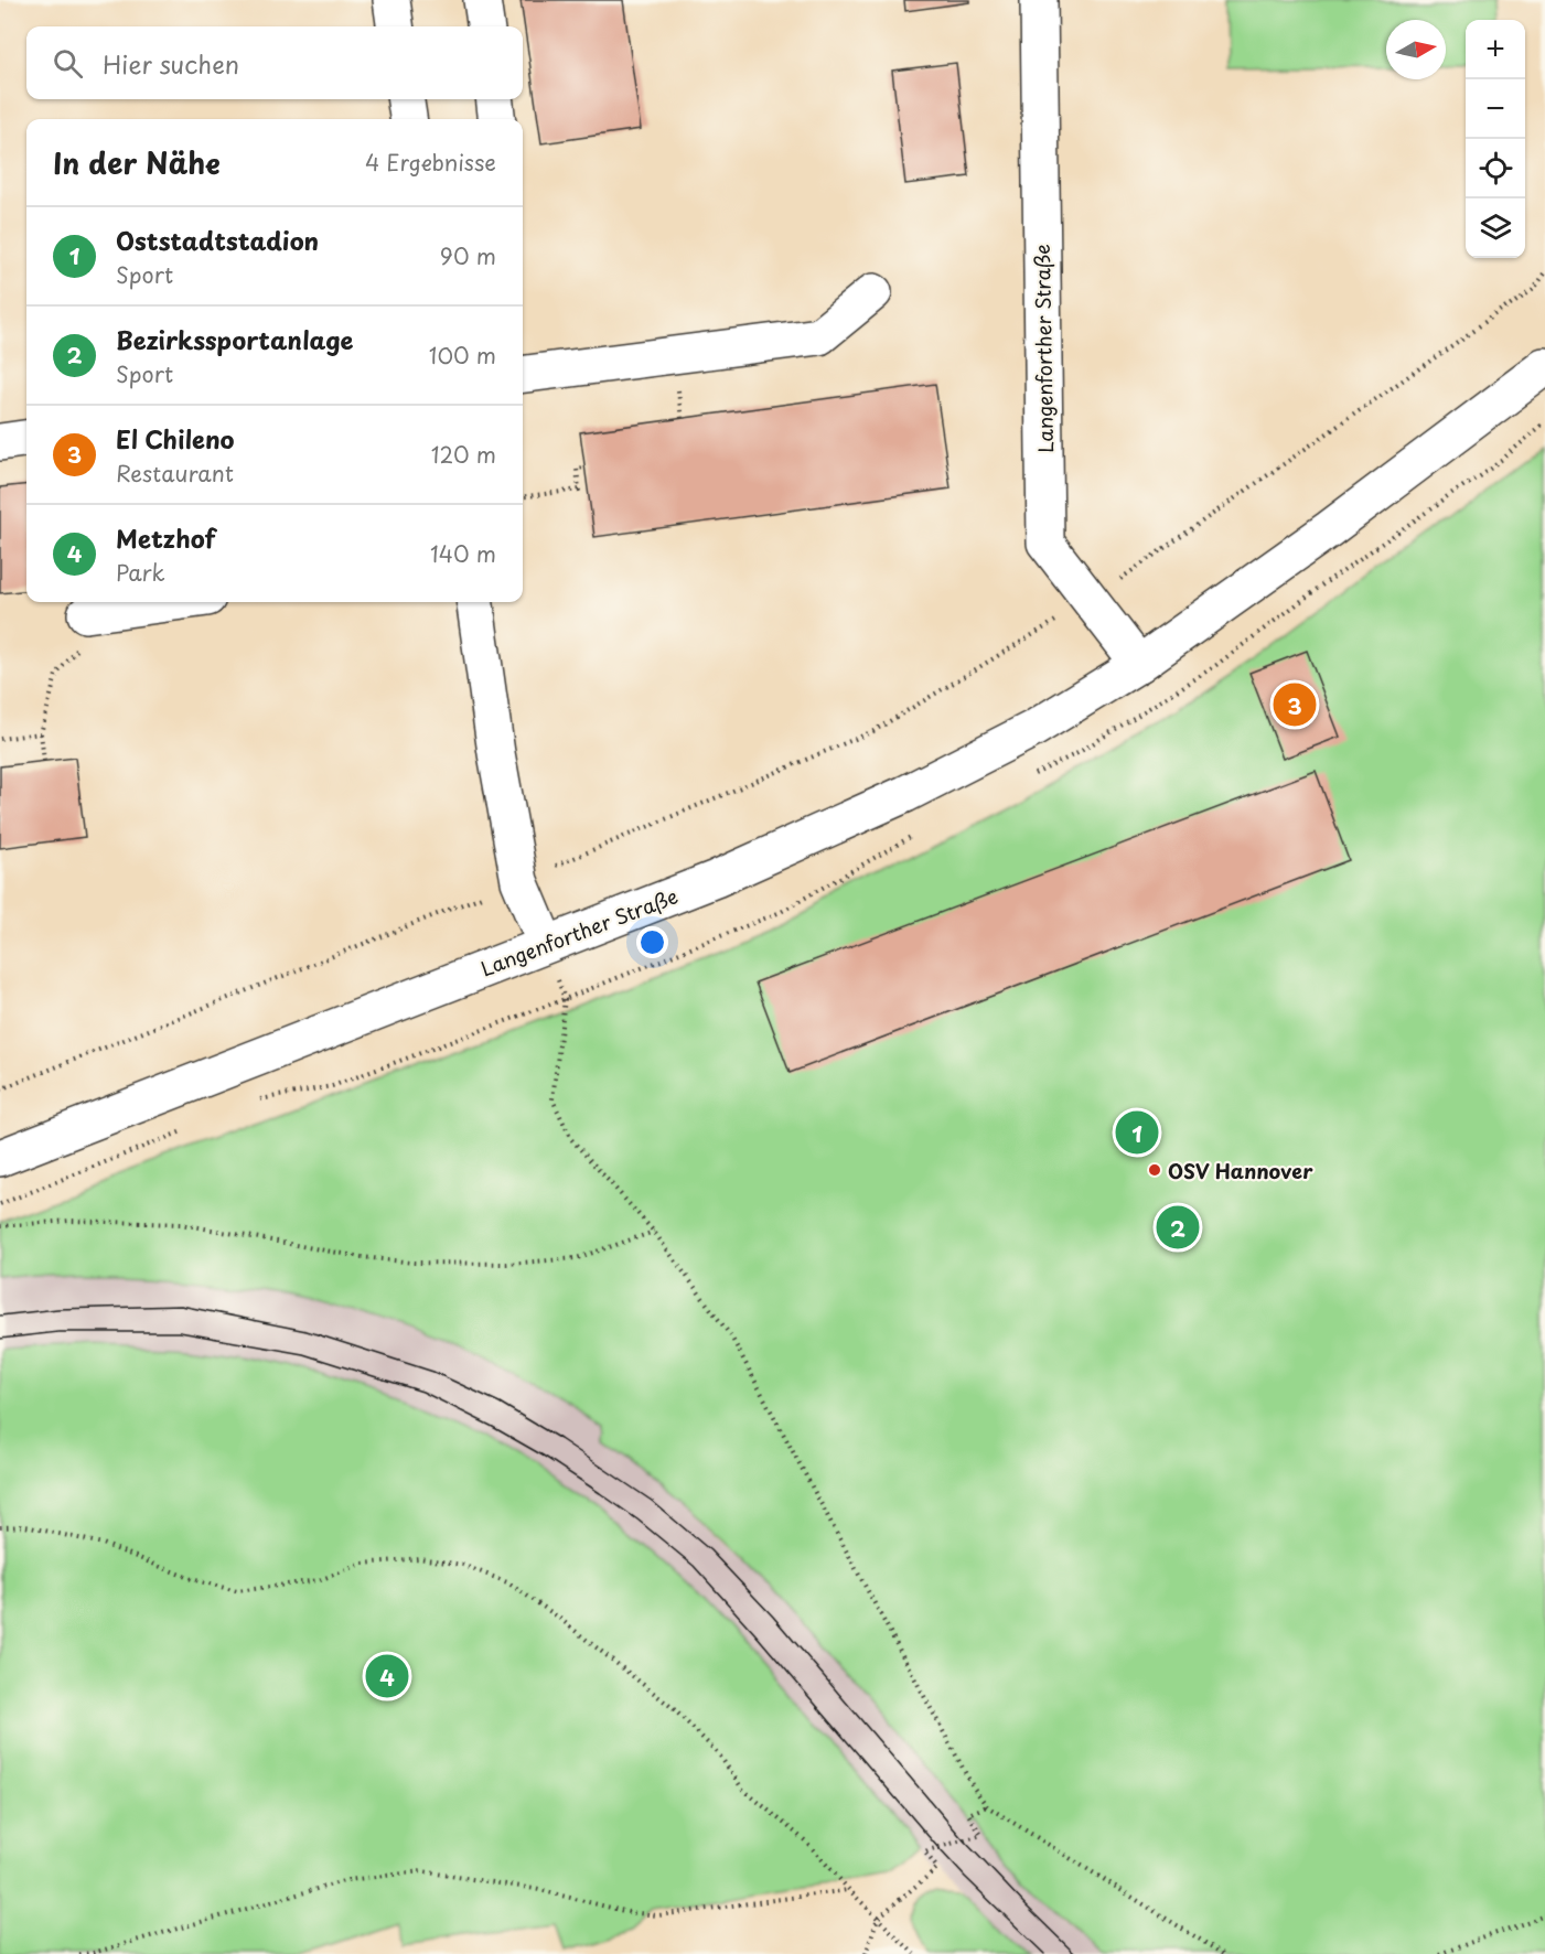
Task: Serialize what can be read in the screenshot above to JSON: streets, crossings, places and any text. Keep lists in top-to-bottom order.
{
  "streets": {
    "main road": ["Langenforther Straße"]
  },
  "places": ["OSV Hannover"],
  "north": "right",
  "page": {
    "map_buttons": ["+", "−"],
    "search": "Hier suchen",
    "heading": ["In der Nähe", "4 Ergebnisse"],
    "list": [
      {
        "mark": "1",
        "name": "Oststadtstadion",
        "note": "Sport",
        "value": "90 m"
      },
      {
        "mark": "2",
        "name": "Bezirkssportanlage",
        "note": "Sport",
        "value": "100 m"
      },
      {
        "mark": "3",
        "name": "El Chileno",
        "note": "Restaurant",
        "value": "120 m"
      },
      {
        "mark": "4",
        "name": "Metzhof",
        "note": "Park",
        "value": "140 m"
      }
    ],
    "pins": [
      "3",
      "1",
      "2",
      "4"
    ]
  }
}
